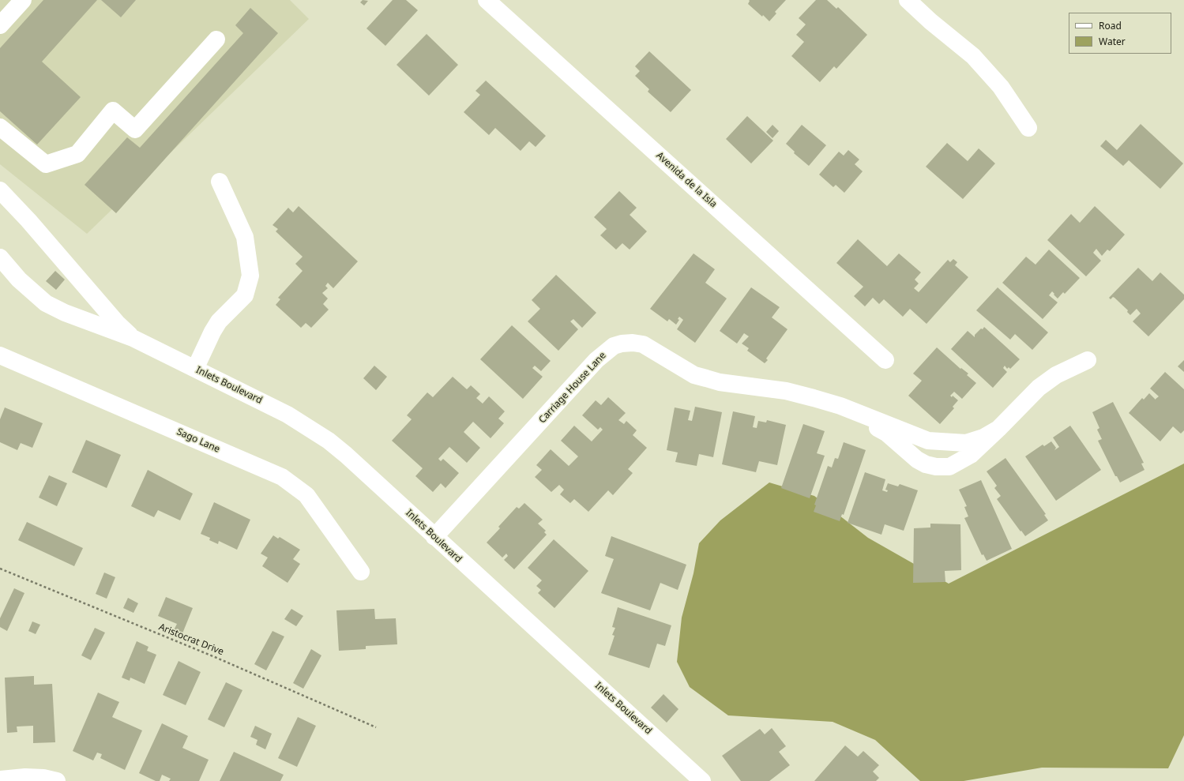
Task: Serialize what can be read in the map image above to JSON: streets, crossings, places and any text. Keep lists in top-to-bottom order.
{
  "streets": {
    "street": [
      "Avenida de la Isla",
      "Inlets Boulevard",
      "Carriage House Lane",
      "Sago Lane"
    ],
    "path": ["Aristocrat Drive"]
  },
  "crossings": [
    ["Inlets Boulevard", "Carriage House Lane"]
  ],
  "legend": ["Road", "Water"]
}
